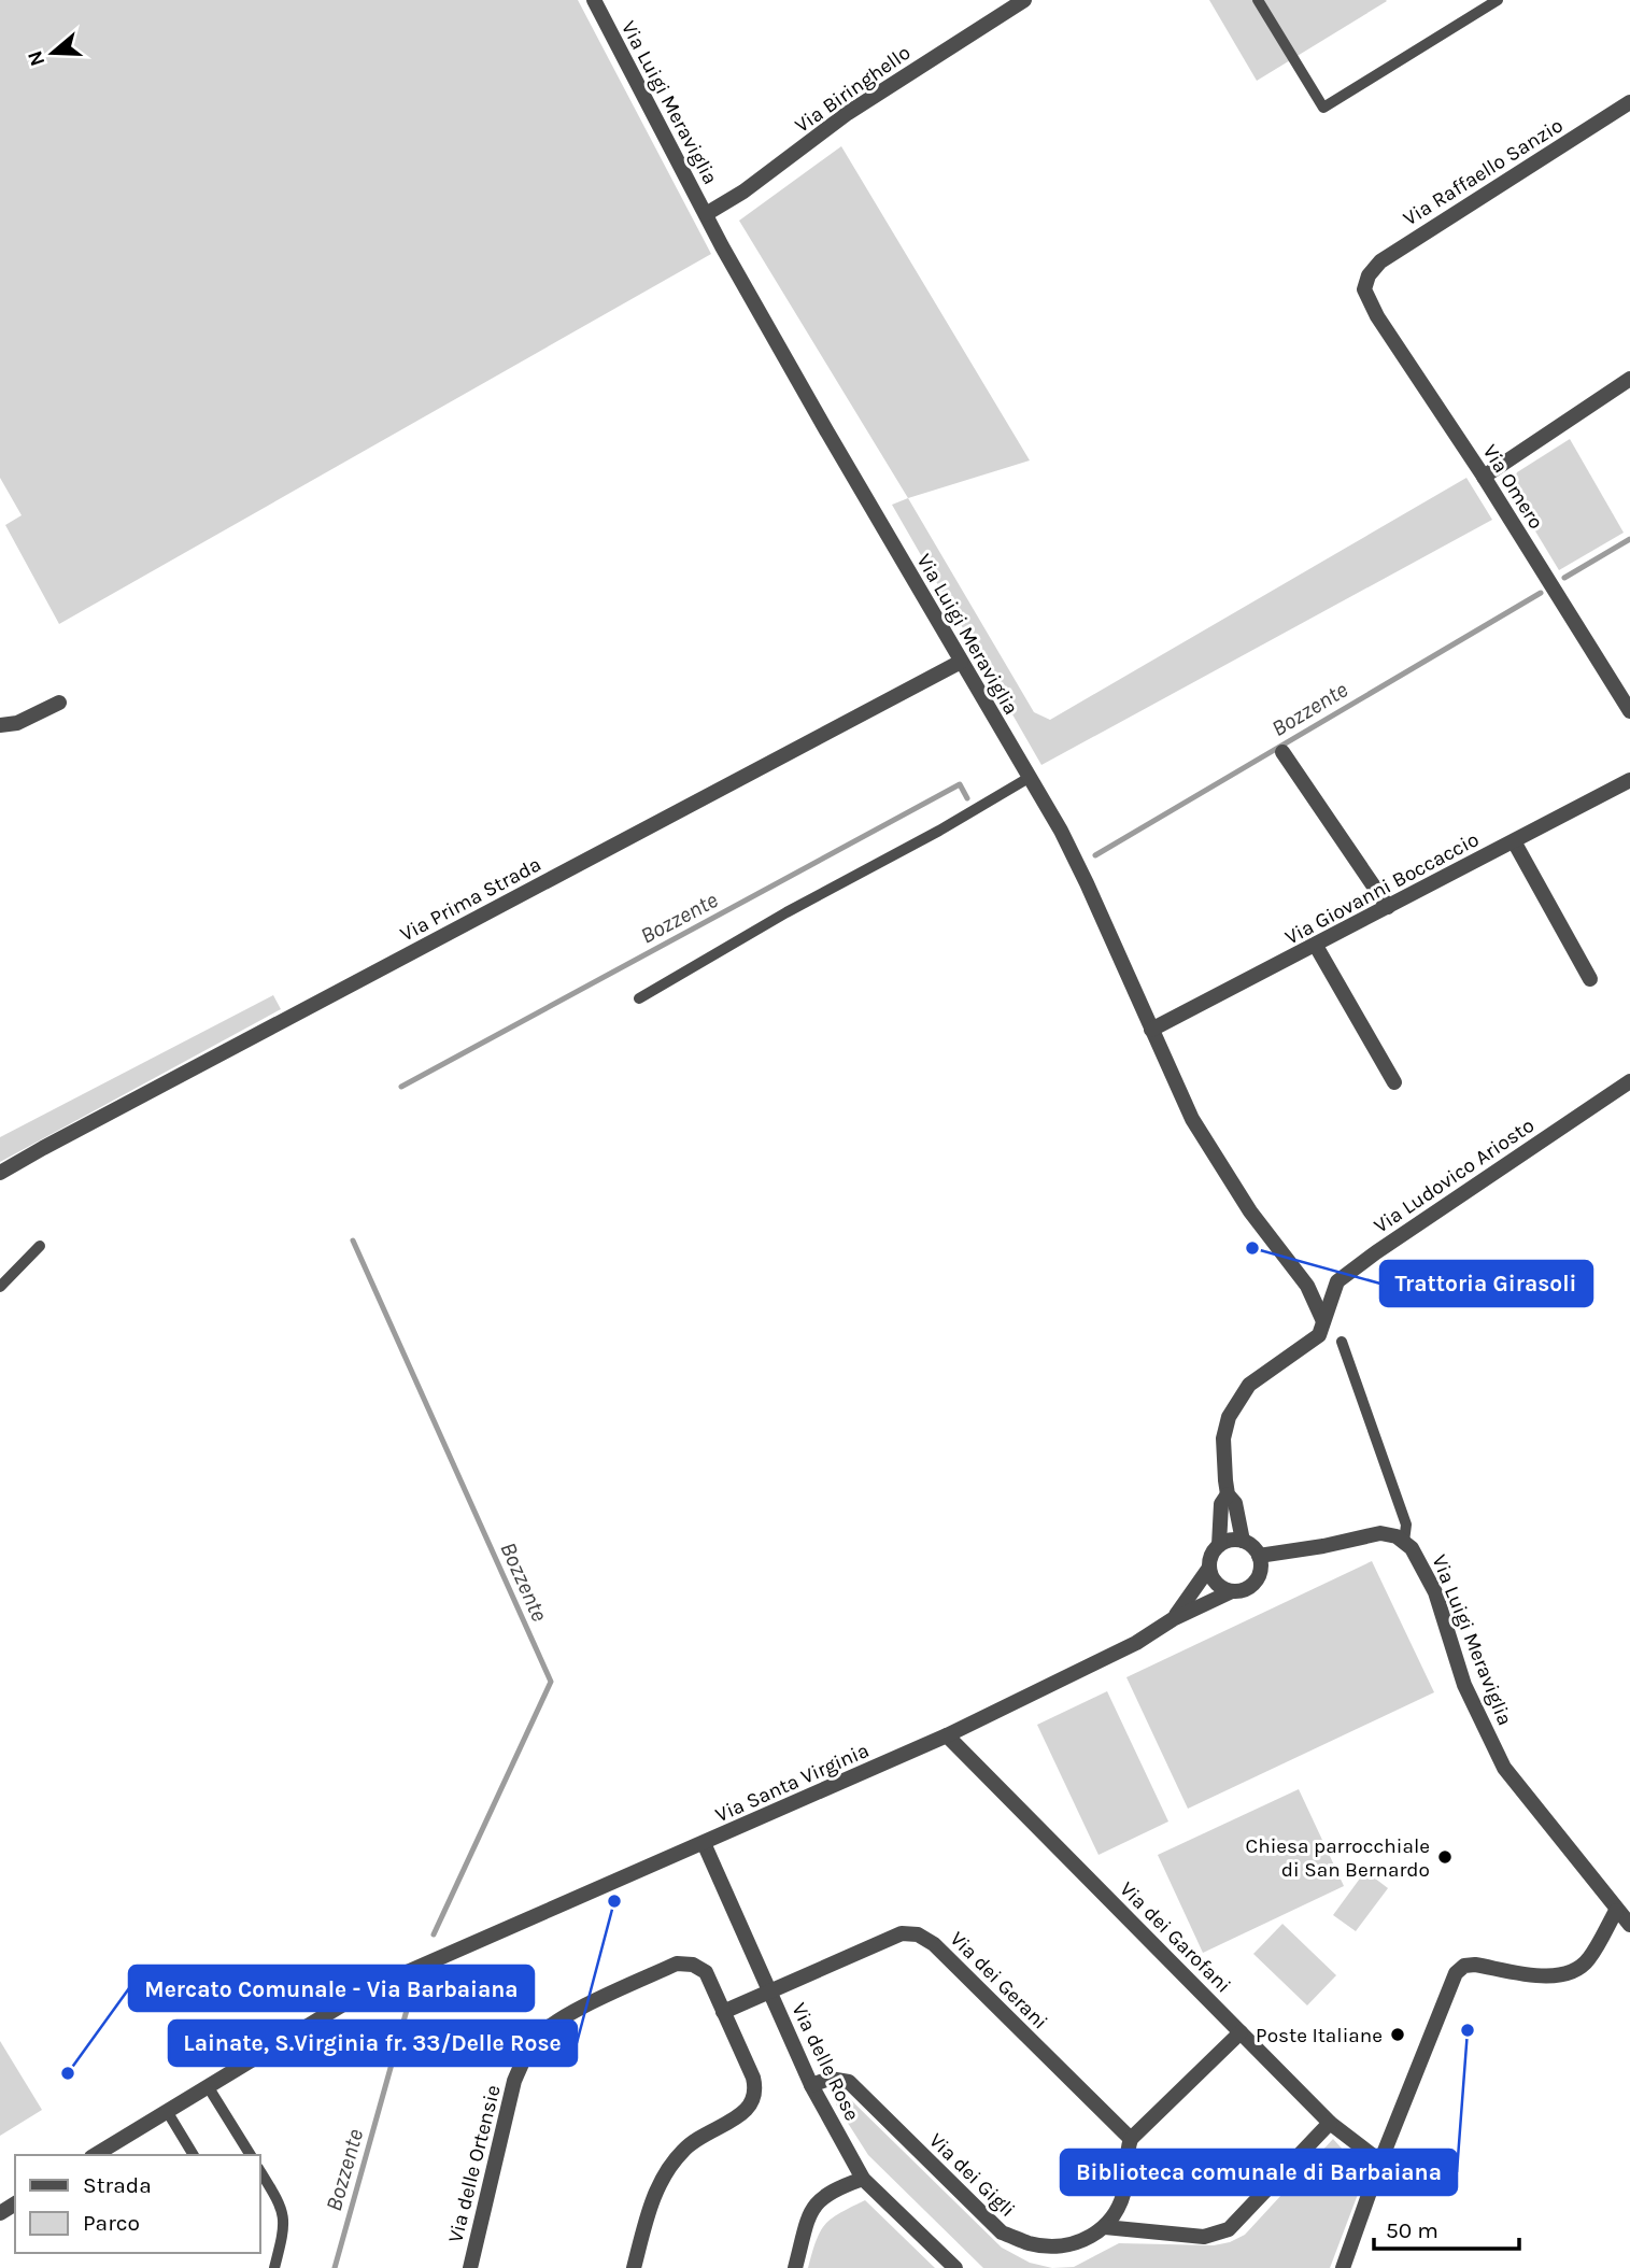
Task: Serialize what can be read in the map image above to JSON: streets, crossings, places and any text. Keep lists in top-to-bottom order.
{
  "streets": {
    "street": [
      "Via Biringhello",
      "Via Luigi Meraviglia",
      "Via Raffaello Sanzio",
      "Via Omero",
      "Via Giovanni Boccaccio",
      "Via Prima Strada",
      "Via Ludovico Ariosto",
      "Via Santa Virginia",
      "Via dei Garofani",
      "Via dei Gerani",
      "Via delle Rose",
      "Via delle Ortensie",
      "Via dei Gigli"
    ]
  },
  "crossings": [
    ["Via Biringhello", "Via Luigi Meraviglia"],
    ["Via Luigi Meraviglia", "Via Giovanni Boccaccio"],
    ["Via Luigi Meraviglia", "Via Prima Strada"],
    ["Via Luigi Meraviglia", "Via Santa Virginia"],
    ["Via Raffaello Sanzio", "Via Omero"],
    ["Via Santa Virginia", "Via dei Garofani"],
    ["Via Santa Virginia", "Via delle Rose"],
    ["Via dei Gerani", "Via delle Rose"],
    ["Via dei Gerani", "Via delle Ortensie"],
    ["Via delle Rose", "Via dei Gigli"]
  ],
  "water": ["Bozzente"],
  "places": [
    "Trattoria Girasoli",
    "Chiesa parrocchiale di San Bernardo",
    "Lainate, S.Virginia fr. 33/Delle Rose",
    "Biblioteca comunale di Barbaiana",
    "Poste Italiane",
    "Mercato Comunale - Via Barbaiana"
  ],
  "legend": ["Strada", "Parco"],
  "scale_bar": "50 m",
  "north": "left"
}
